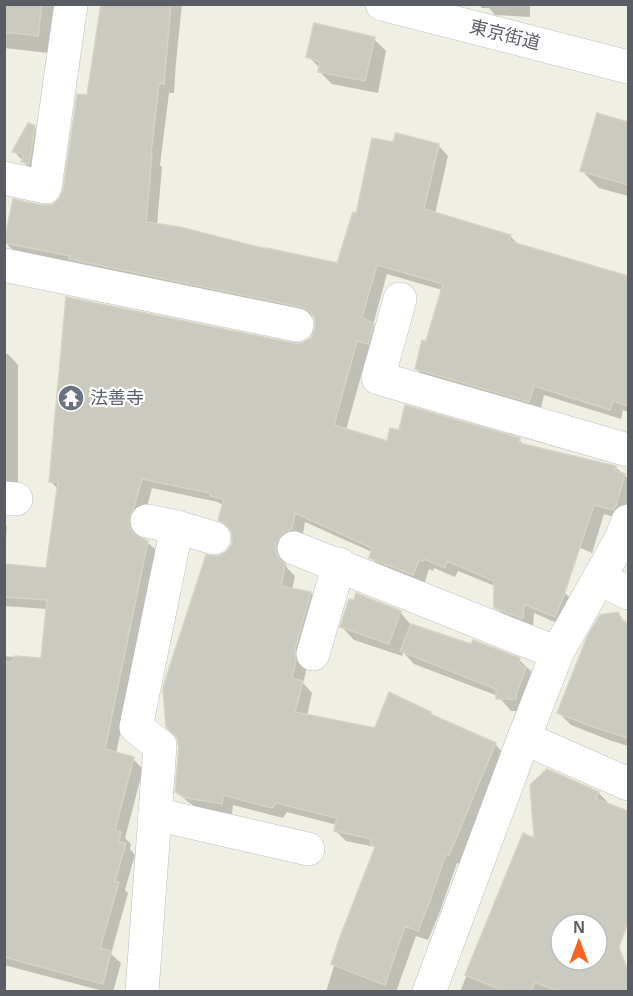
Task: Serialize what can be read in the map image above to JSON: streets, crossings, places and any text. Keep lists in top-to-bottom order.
{
  "streets": {
    "street": ["東京街道"]
  },
  "places": {
    "temple": ["法善寺"]
  },
  "north": "top"
}
